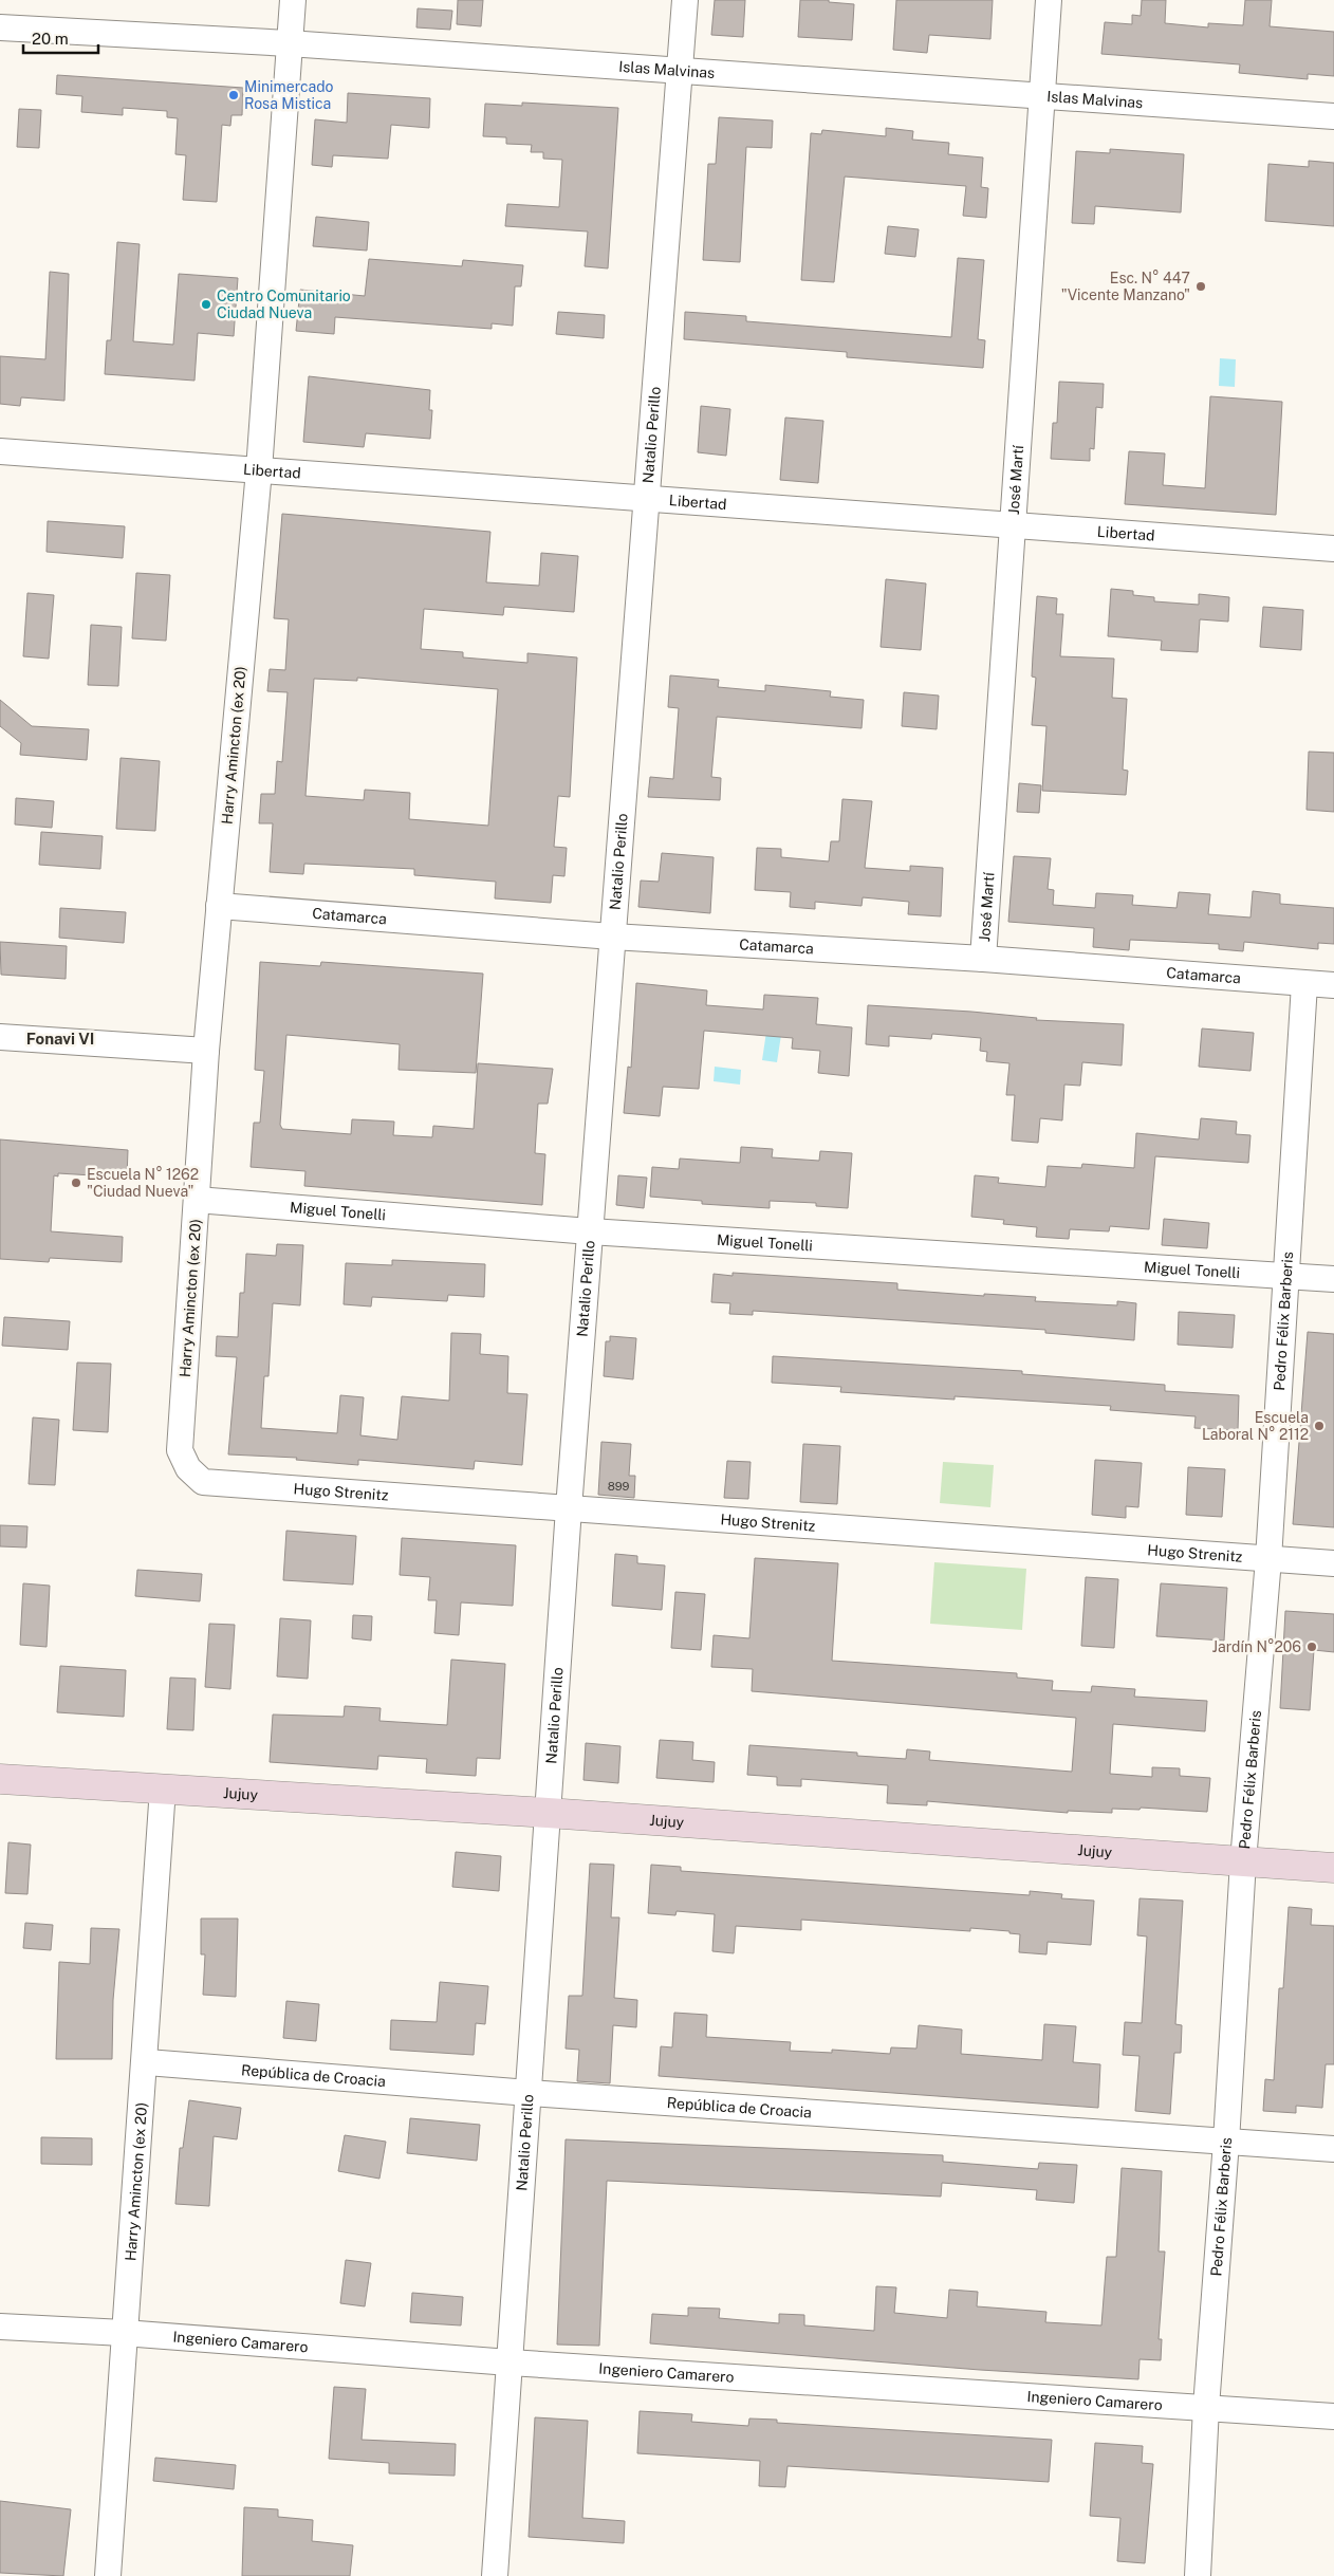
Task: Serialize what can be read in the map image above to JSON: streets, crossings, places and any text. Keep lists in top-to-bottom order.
{
  "streets": {
    "main road": ["Jujuy"],
    "street": [
      "Islas Malvinas",
      "Natalio Perillo",
      "Libertad",
      "José Martí",
      "Harry Amincton (ex 20)",
      "Catamarca",
      "Miguel Tonelli",
      "Pedro Félix Barberis",
      "Hugo Strenitz",
      "República de Croacia",
      "Ingeniero Camarero"
    ]
  },
  "crossings": [
    ["Islas Malvinas", "Natalio Perillo"],
    ["Islas Malvinas", "José Martí"],
    ["Islas Malvinas", "Harry Amincton (ex 20)"],
    ["Natalio Perillo", "Libertad"],
    ["Natalio Perillo", "Catamarca"],
    ["Natalio Perillo", "Miguel Tonelli"],
    ["Natalio Perillo", "Hugo Strenitz"],
    ["Natalio Perillo", "Jujuy"],
    ["Natalio Perillo", "República de Croacia"],
    ["Natalio Perillo", "Ingeniero Camarero"],
    ["Libertad", "José Martí"],
    ["Libertad", "Harry Amincton (ex 20)"],
    ["José Martí", "Catamarca"],
    ["Harry Amincton (ex 20)", "Catamarca"],
    ["Harry Amincton (ex 20)", "Miguel Tonelli"],
    ["Harry Amincton (ex 20)", "Hugo Strenitz"],
    ["Harry Amincton (ex 20)", "Jujuy"],
    ["Harry Amincton (ex 20)", "República de Croacia"],
    ["Harry Amincton (ex 20)", "Ingeniero Camarero"],
    ["Catamarca", "Pedro Félix Barberis"],
    ["Miguel Tonelli", "Pedro Félix Barberis"],
    ["Pedro Félix Barberis", "Hugo Strenitz"],
    ["Pedro Félix Barberis", "Jujuy"],
    ["Pedro Félix Barberis", "República de Croacia"],
    ["Pedro Félix Barberis", "Ingeniero Camarero"]
  ],
  "districts": ["Fonavi VI"],
  "places": [
    "Minimercado Rosa Mistica",
    "Esc. N° 447 \"Vicente Manzano\"",
    "Centro Comunitario Ciudad Nueva",
    "Escuela N° 1262 \"Ciudad Nueva\"",
    "Escuela Laboral N° 2112",
    "Jardín N°206"
  ],
  "house_numbers": ["899"],
  "scale_bar": "20 m"
}
